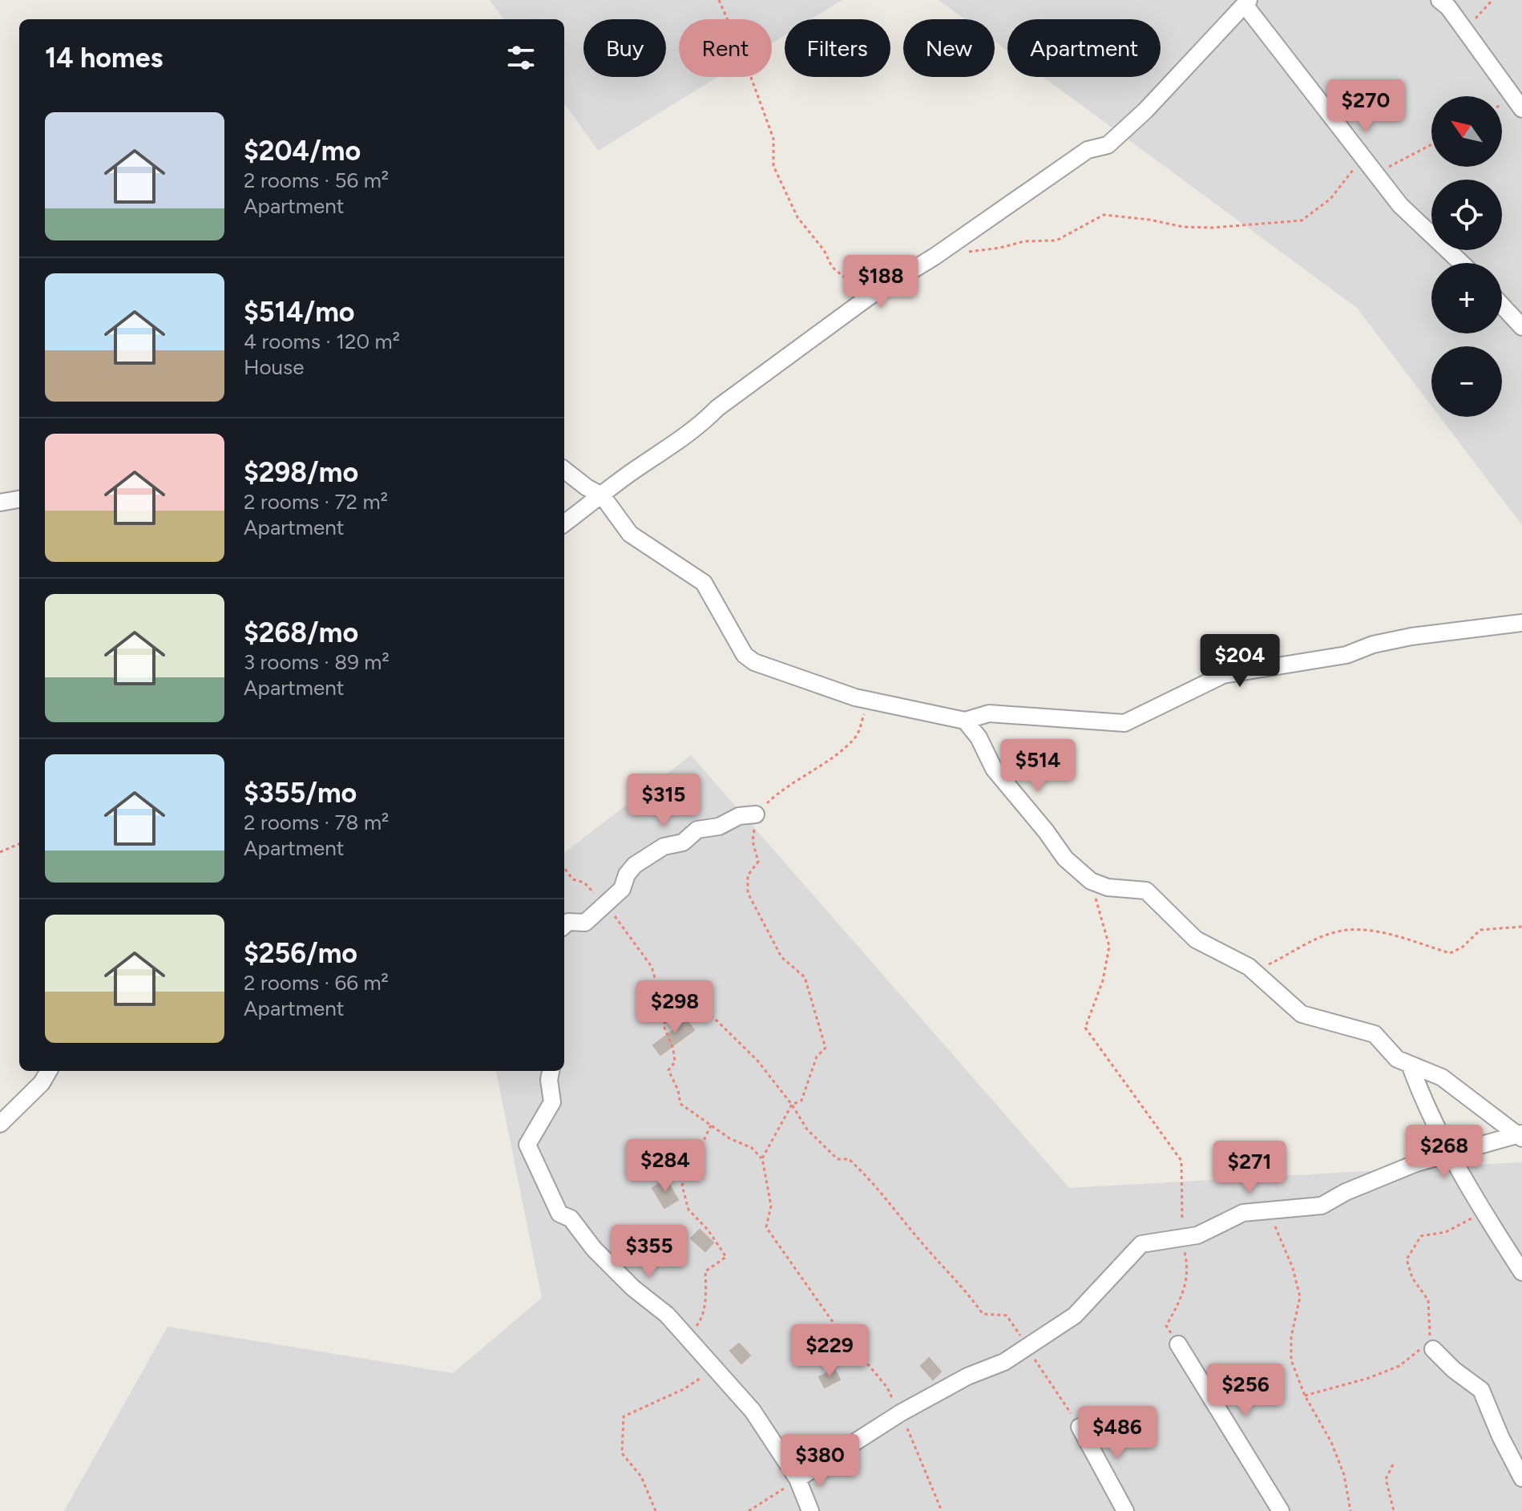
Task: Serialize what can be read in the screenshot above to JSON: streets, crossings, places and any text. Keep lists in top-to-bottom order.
{
  "north": "top left",
  "page": {
    "chip": [
      "Buy",
      "Rent",
      "Filters",
      "New",
      "Apartment"
    ],
    "heading": "14 homes",
    "price": [
      "$270",
      "$188",
      "$204",
      "$514",
      "$315",
      "$298",
      "$268",
      "$284",
      "$271",
      "$355",
      "$229",
      "$256",
      "$486",
      "$380"
    ],
    "map_buttons": ["+", "−"],
    "list": [
      {
        "name": "$204/mo",
        "note": "2 rooms · 56 m² · Apartment"
      },
      {
        "name": "$514/mo",
        "note": "4 rooms · 120 m² · House"
      },
      {
        "name": "$298/mo",
        "note": "2 rooms · 72 m² · Apartment"
      },
      {
        "name": "$268/mo",
        "note": "3 rooms · 89 m² · Apartment"
      },
      {
        "name": "$355/mo",
        "note": "2 rooms · 78 m² · Apartment"
      },
      {
        "name": "$256/mo",
        "note": "2 rooms · 66 m² · Apartment"
      }
    ]
  }
}
